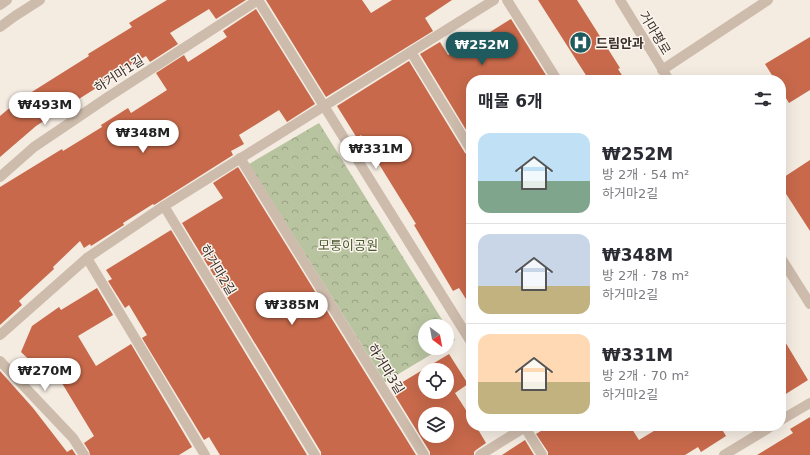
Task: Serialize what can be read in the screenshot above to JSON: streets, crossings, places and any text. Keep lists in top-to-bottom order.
{
  "streets": {
    "street": [
      "거마평로",
      "하거마1길",
      "하거마2길",
      "하거마3길"
    ]
  },
  "parks": ["모퉁이공원"],
  "places": {
    "hospital": ["드림안과"]
  },
  "north": "bottom right",
  "page": {
    "price": [
      "₩252M",
      "₩493M",
      "₩348M",
      "₩331M",
      "₩385M",
      "₩270M"
    ],
    "heading": "매물 6개",
    "list": [
      {
        "name": "₩252M",
        "note": "방 2개 · 54 m² · 하거마2길"
      },
      {
        "name": "₩348M",
        "note": "방 2개 · 78 m² · 하거마2길"
      },
      {
        "name": "₩331M",
        "note": "방 2개 · 70 m² · 하거마2길"
      }
    ]
  }
}
